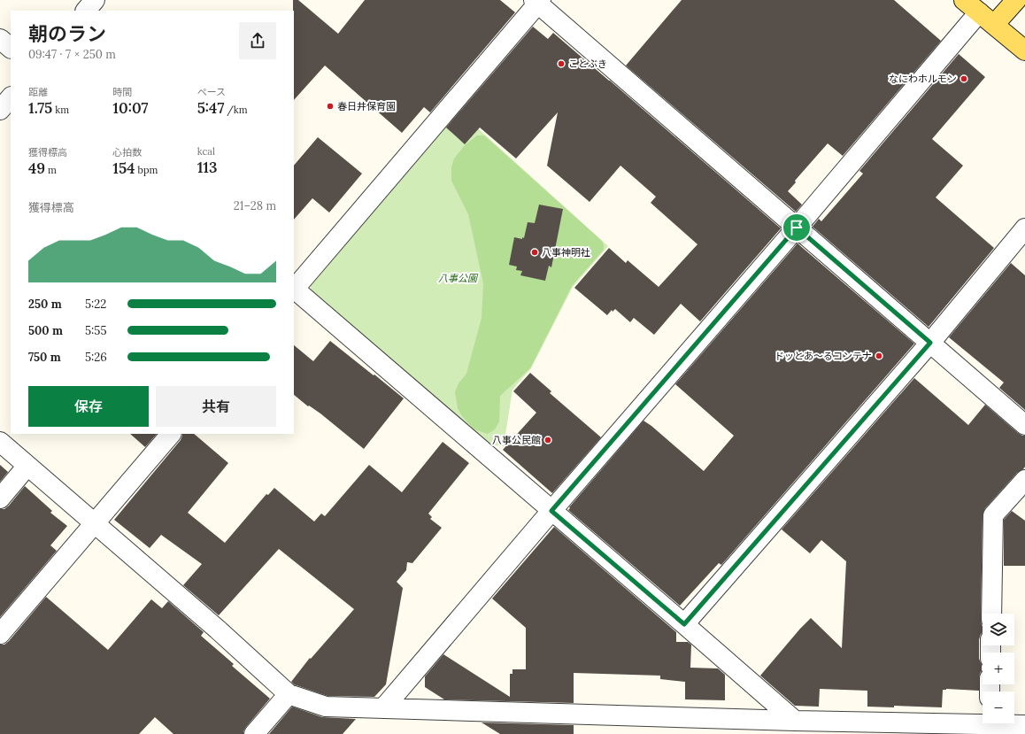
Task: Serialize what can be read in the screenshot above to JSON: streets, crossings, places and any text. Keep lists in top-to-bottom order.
{
  "parks": ["八事公園"],
  "places": [
    "ことぶき",
    "なにわホルモン",
    "春日井保育園",
    "八事神明社",
    "ドッとあ〜るコンテナ",
    "八事公民館"
  ],
  "page": {
    "heading": ["朝のラン", "09:47 · 7 × 250 m"],
    "stats": [
      ["距離", "1.75 km"],
      ["時間", "10:07"],
      ["ペース", "5:47 /km"],
      ["獲得標高", "49 m"],
      ["心拍数", "154 bpm"],
      ["kcal", "113"]
    ],
    "chart": ["獲得標高", "21–28 m"],
    "list": [
      {
        "name": "250 m",
        "note": "5:22"
      },
      {
        "name": "500 m",
        "note": "5:55"
      },
      {
        "name": "750 m",
        "note": "5:26"
      }
    ],
    "buttons": ["保存", "共有"],
    "map_buttons": ["+", "−"]
  }
}
